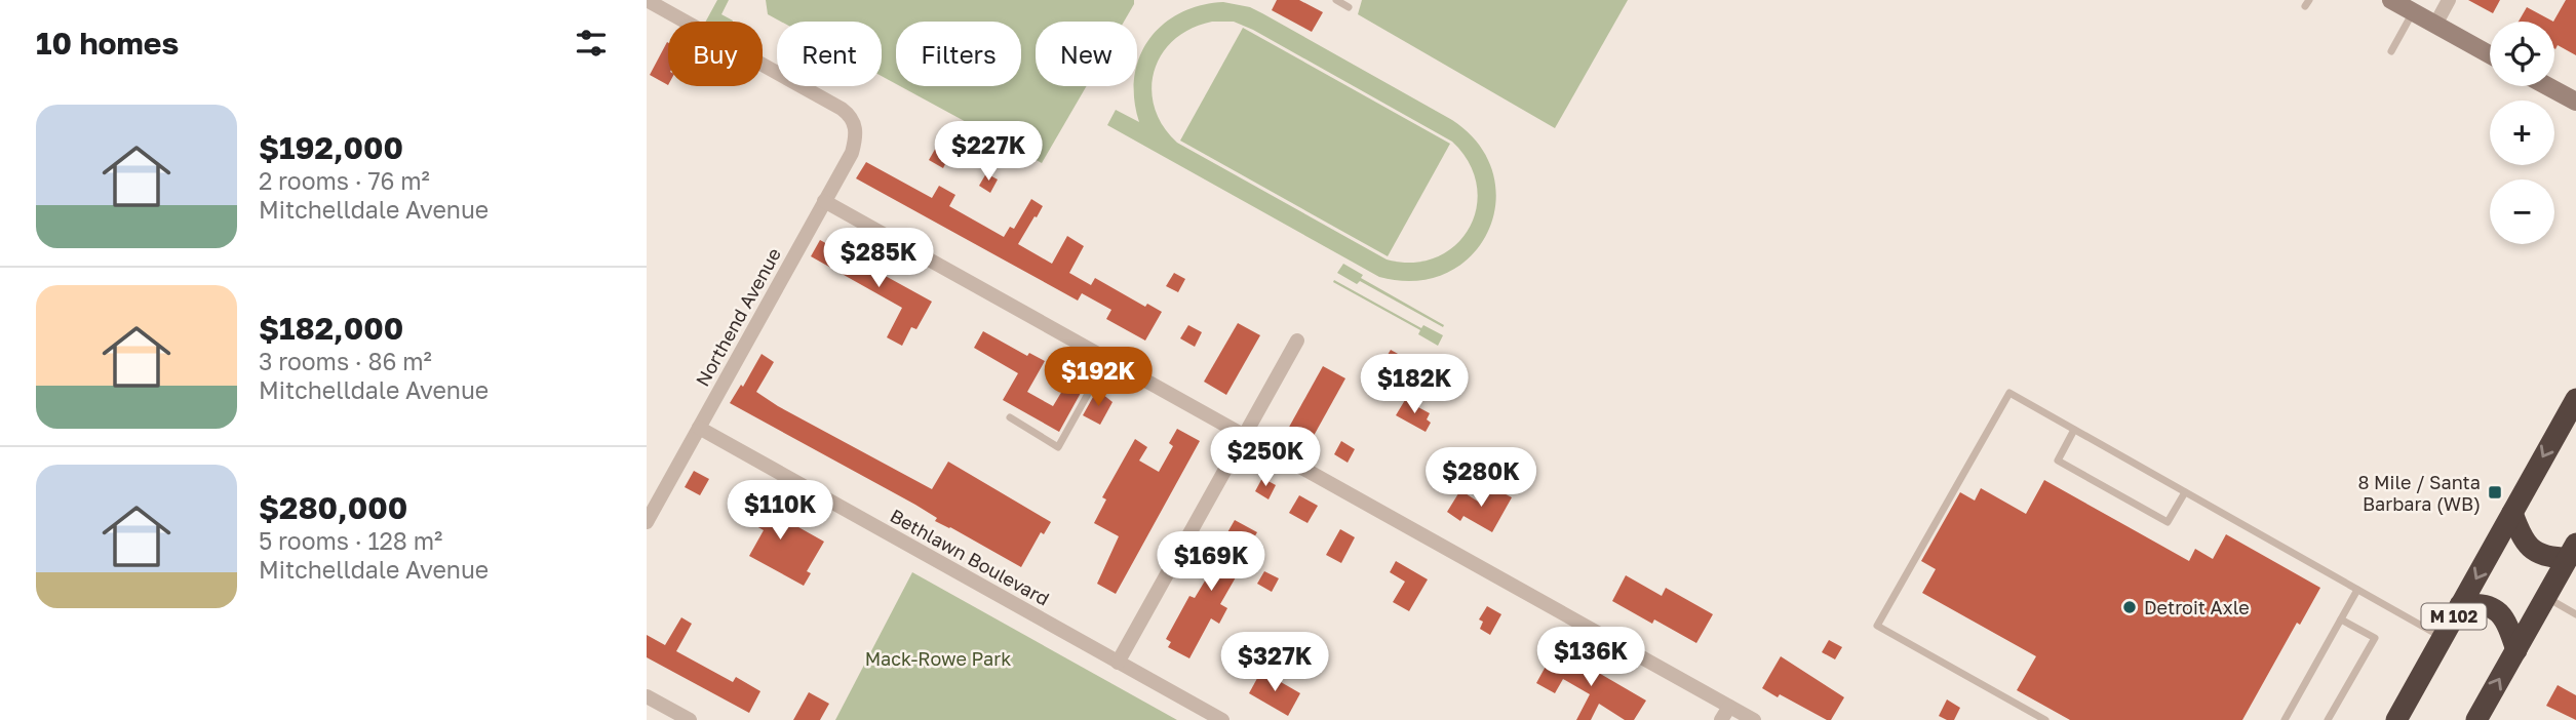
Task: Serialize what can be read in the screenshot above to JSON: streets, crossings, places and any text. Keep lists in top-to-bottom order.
{
  "streets": {
    "highway": ["M 102"],
    "street": ["Northend Avenue", "Bethlawn Boulevard"]
  },
  "crossings": [
    ["Northend Avenue", "Bethlawn Boulevard"]
  ],
  "parks": ["Mack-Rowe Park"],
  "places": {
    "transit": ["8 Mile / Santa Barbara (WB)"],
    "other": ["Detroit Axle"]
  },
  "page": {
    "heading": "10 homes",
    "map_buttons": ["+", "−"],
    "chip": [
      "Buy",
      "Rent",
      "Filters",
      "New"
    ],
    "list": [
      {
        "name": "$192,000",
        "note": "2 rooms · 76 m² · Mitchelldale Avenue"
      },
      {
        "name": "$182,000",
        "note": "3 rooms · 86 m² · Mitchelldale Avenue"
      },
      {
        "name": "$280,000",
        "note": "5 rooms · 128 m² · Mitchelldale Avenue"
      }
    ],
    "price": [
      "$227K",
      "$285K",
      "$192K",
      "$182K",
      "$250K",
      "$280K",
      "$110K",
      "$169K",
      "$136K",
      "$327K"
    ]
  }
}
